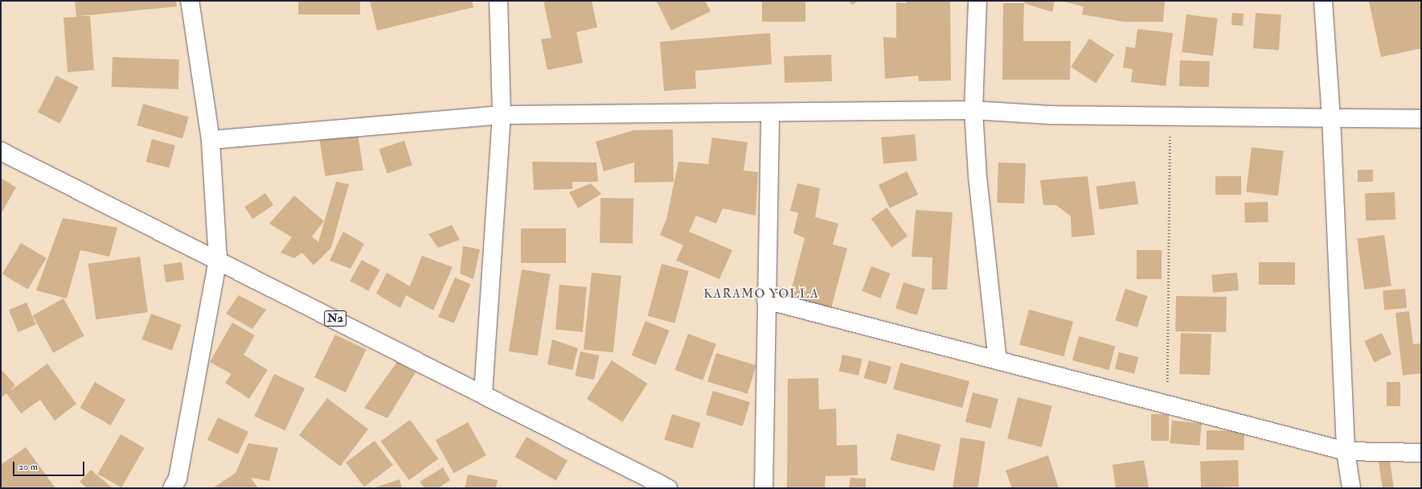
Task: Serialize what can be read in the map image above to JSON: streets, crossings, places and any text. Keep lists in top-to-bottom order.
{
  "streets": {
    "main road": ["N2"]
  },
  "districts": ["KARAMO YOLLA"],
  "scale_bar": "20 m"
}
